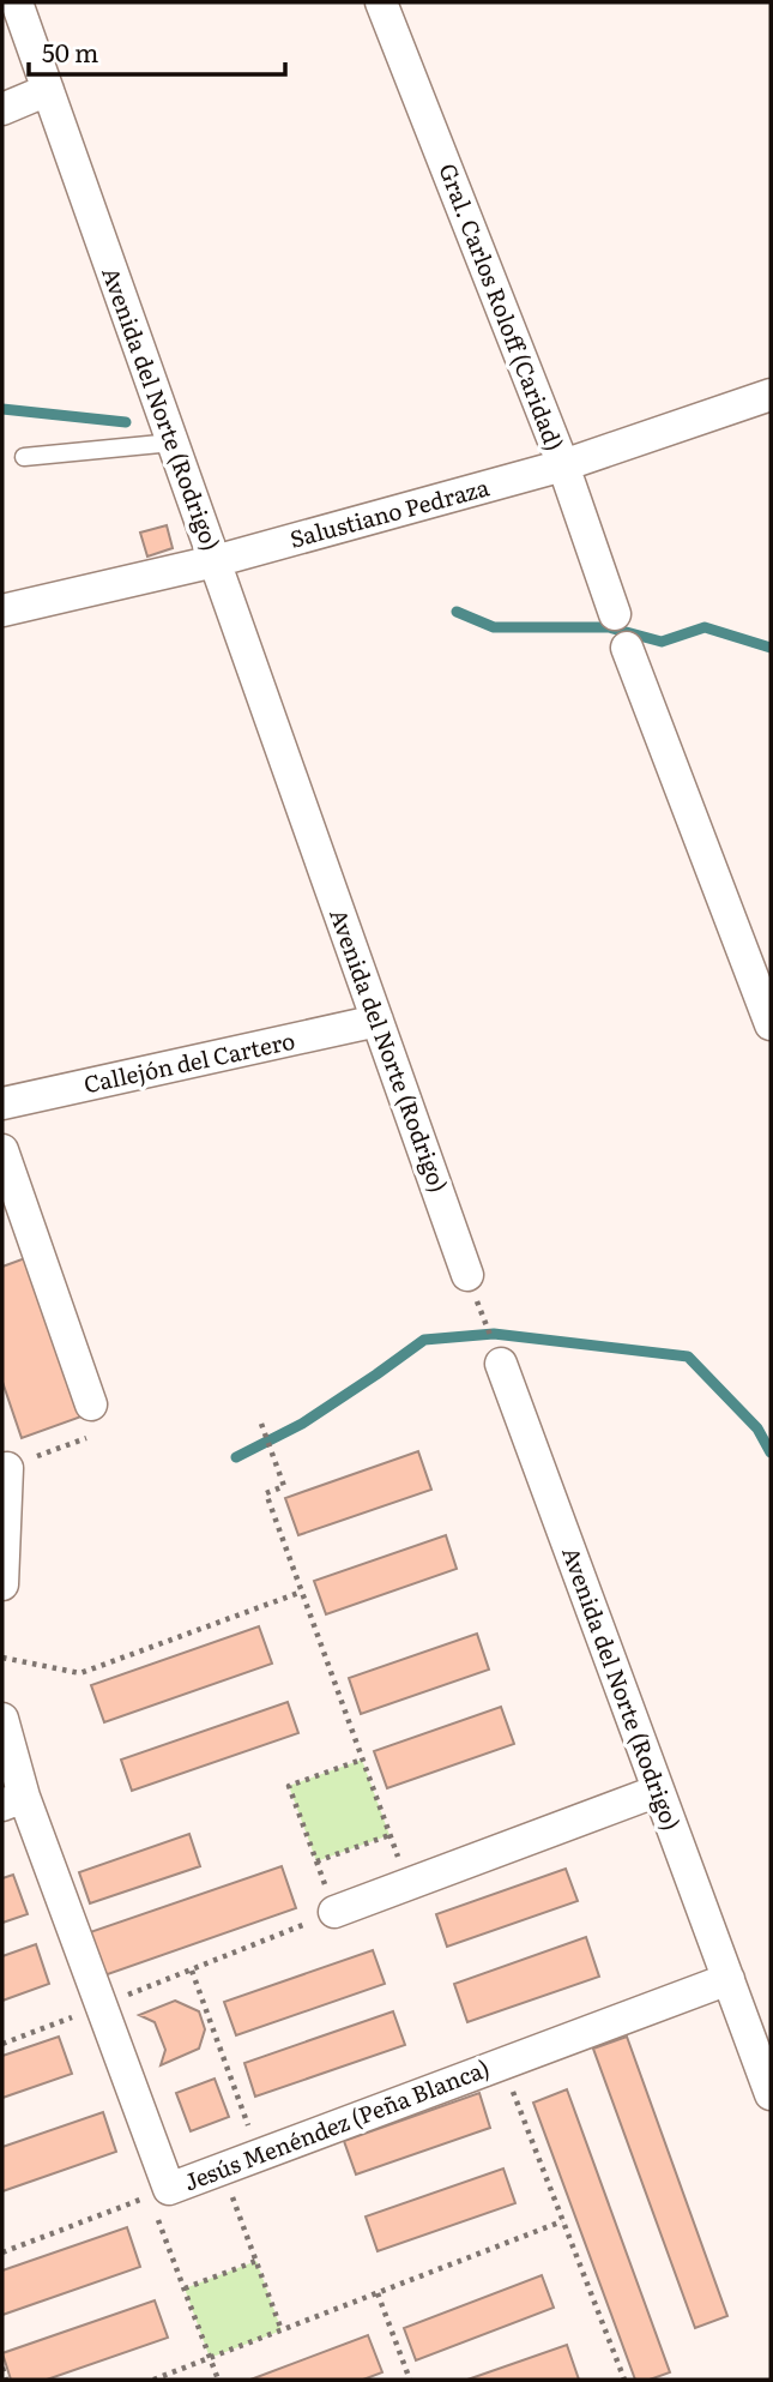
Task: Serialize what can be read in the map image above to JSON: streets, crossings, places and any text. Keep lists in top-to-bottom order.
{
  "streets": {
    "street": [
      "Gral. Carlos Roloff (Caridad)",
      "Avenida del Norte (Rodrigo)",
      "Salustiano Pedraza",
      "Callejón del Cartero",
      "Jesús Menéndez (Peña Blanca)"
    ]
  },
  "crossings": [
    ["Gral. Carlos Roloff (Caridad)", "Salustiano Pedraza"],
    ["Avenida del Norte (Rodrigo)", "Salustiano Pedraza"],
    ["Avenida del Norte (Rodrigo)", "Callejón del Cartero"],
    ["Avenida del Norte (Rodrigo)", "Jesús Menéndez (Peña Blanca)"]
  ],
  "scale_bar": "50 m"
}
